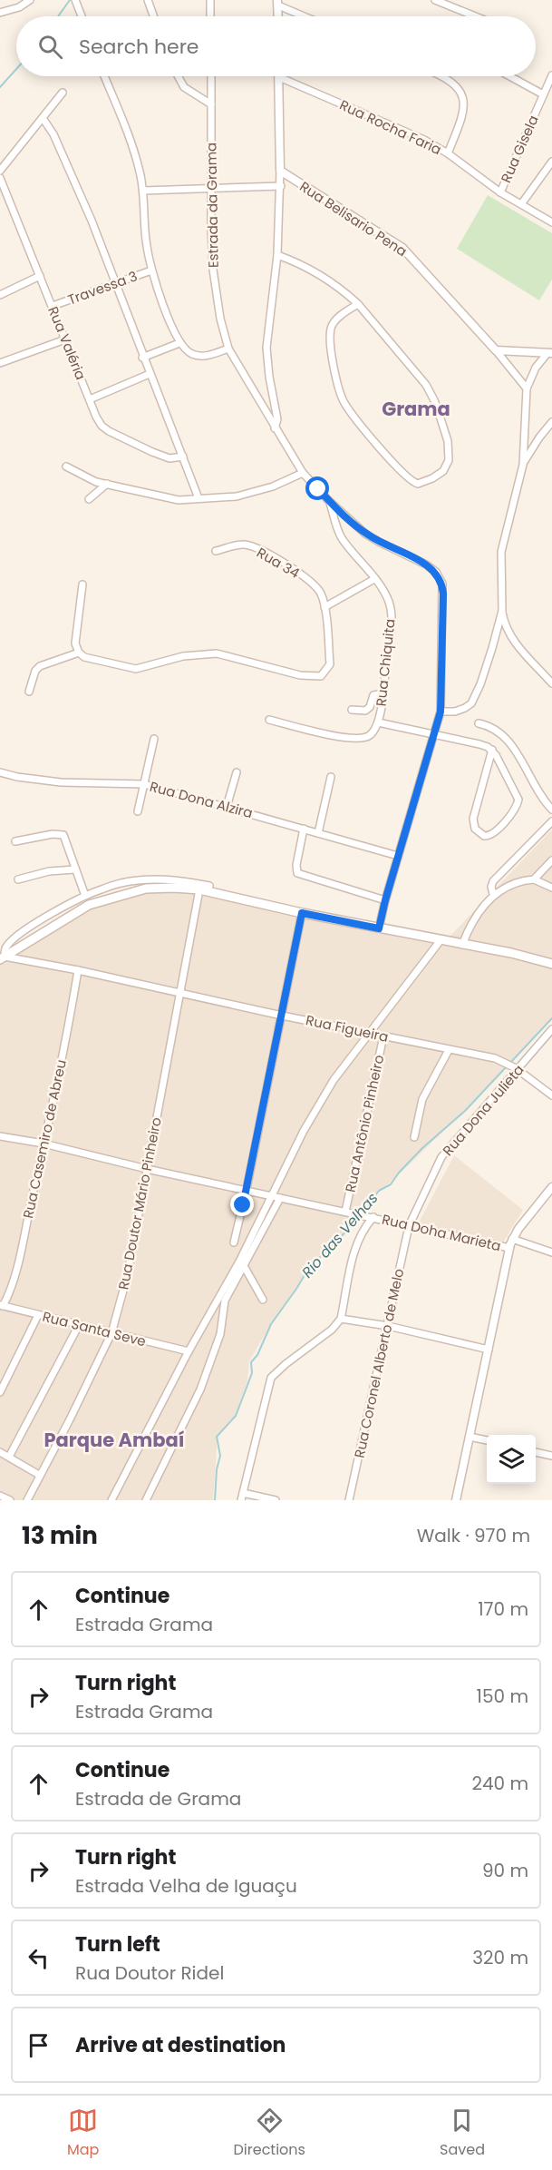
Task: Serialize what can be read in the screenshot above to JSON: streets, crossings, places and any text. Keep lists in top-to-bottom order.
{
  "streets": {
    "street": [
      "Rua Rocha Faria",
      "Rua Gisela",
      "Estrada da Grama",
      "Rua Belisario Pena",
      "Travessa 3",
      "Rua Valéria",
      "Rua 34",
      "Rua Chiquita",
      "Rua Dona Alzira",
      "Rua Figueira",
      "Rua Dona Julieta",
      "Rua Antônio Pinheiro",
      "Rua Casemiro de Abreu",
      "Rua Doutor Mário Pinheiro",
      "Rua Doha Marieta",
      "Rua Santa Seve",
      "Rua Coronel Alberto de Melo"
    ]
  },
  "crossings": [
    ["Rua Rocha Faria", "Rua Gisela"],
    ["Estrada da Grama", "Rua Belisario Pena"],
    ["Estrada da Grama", "Rua Chiquita"],
    ["Estrada da Grama", "Rua Dona Alzira"],
    ["Travessa 3", "Rua Valéria"],
    ["Rua Figueira", "Rua Dona Julieta"],
    ["Rua Figueira", "Rua Antônio Pinheiro"],
    ["Rua Figueira", "Rua Casemiro de Abreu"],
    ["Rua Figueira", "Rua Doutor Mário Pinheiro"],
    ["Rua Dona Julieta", "Rua Doha Marieta"],
    ["Rua Dona Julieta", "Rua Coronel Alberto de Melo"],
    ["Rua Antônio Pinheiro", "Rua Doha Marieta"],
    ["Rua Casemiro de Abreu", "Rua Doha Marieta"],
    ["Rua Casemiro de Abreu", "Rua Santa Seve"],
    ["Rua Doutor Mário Pinheiro", "Rua Doha Marieta"],
    ["Rua Doutor Mário Pinheiro", "Rua Santa Seve"],
    ["Rua Doha Marieta", "Rua Coronel Alberto de Melo"]
  ],
  "districts": ["Grama", "Parque Ambaí"],
  "water": ["Rio das Velhas"],
  "page": {
    "search": "Search here",
    "heading": ["13 min", "Walk · 970 m"],
    "list": [
      ["Continue", "Estrada Grama", "170 m"],
      ["Turn right", "Estrada Grama", "150 m"],
      ["Continue", "Estrada de Grama", "240 m"],
      ["Turn right", "Estrada Velha de Iguaçu", "90 m"],
      ["Turn left", "Rua Doutor Ridel", "320 m"],
      "Arrive at destination"
    ],
    "nav": ["Map", "Directions", "Saved"]
  }
}
